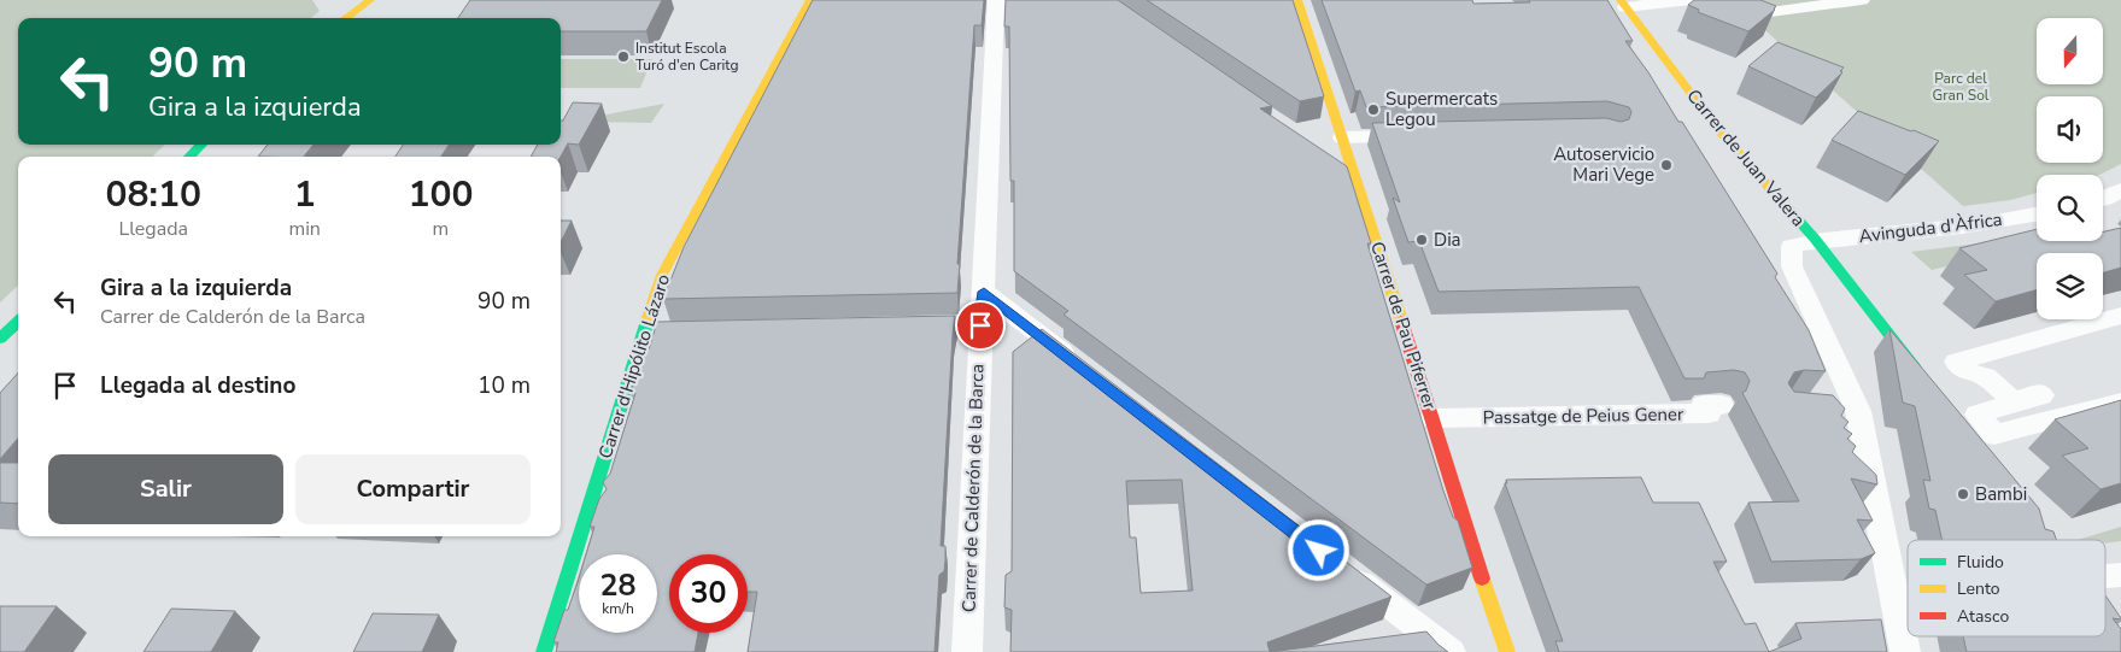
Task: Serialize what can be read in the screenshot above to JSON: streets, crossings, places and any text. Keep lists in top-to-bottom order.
{
  "streets": {
    "street": [
      "Carrer de Juan Valera",
      "Avinguda d'Àfrica",
      "Carrer de Pau Piferrer",
      "Carrer d'Hipólito Lázaro",
      "Passatge de Peius Gener",
      "Carrer de Calderón de la Barca"
    ]
  },
  "crossings": [
    ["Carrer de Juan Valera", "Avinguda d'Àfrica"],
    ["Carrer de Pau Piferrer", "Passatge de Peius Gener"]
  ],
  "parks": ["Parc del Gran Sol"],
  "places": [
    "Institut Escola Turó d'en Caritg",
    "Supermercats Legou",
    "Autoservicio Mari Vege",
    "Dia",
    "Bambi"
  ],
  "legend": ["Fluido", "Lento", "Atasco"],
  "north": "bottom",
  "page": {
    "turn": ["90 m", "Gira a la izquierda"],
    "eta": [
      "08:10",
      "Llegada",
      "1",
      "min",
      "100",
      "m"
    ],
    "list": [
      {
        "name": "Gira a la izquierda",
        "note": "Carrer de Calderón de la Barca",
        "value": "90 m"
      },
      {
        "name": "Llegada al destino",
        "value": "10 m"
      }
    ],
    "buttons": ["Salir", "Compartir"],
    "speed": "28 km/h",
    "limit": "30"
  }
}
